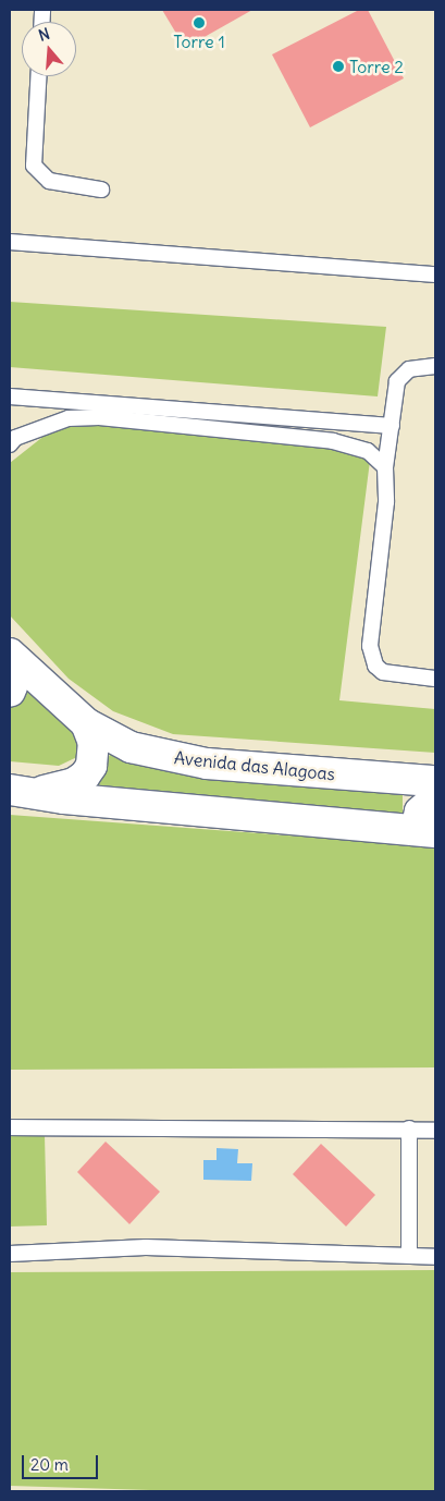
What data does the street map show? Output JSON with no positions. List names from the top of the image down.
{
  "streets": {
    "main road": ["Avenida das Alagoas"]
  },
  "places": ["Torre 1", "Torre 2"],
  "scale_bar": "20 m",
  "north": "top"
}
